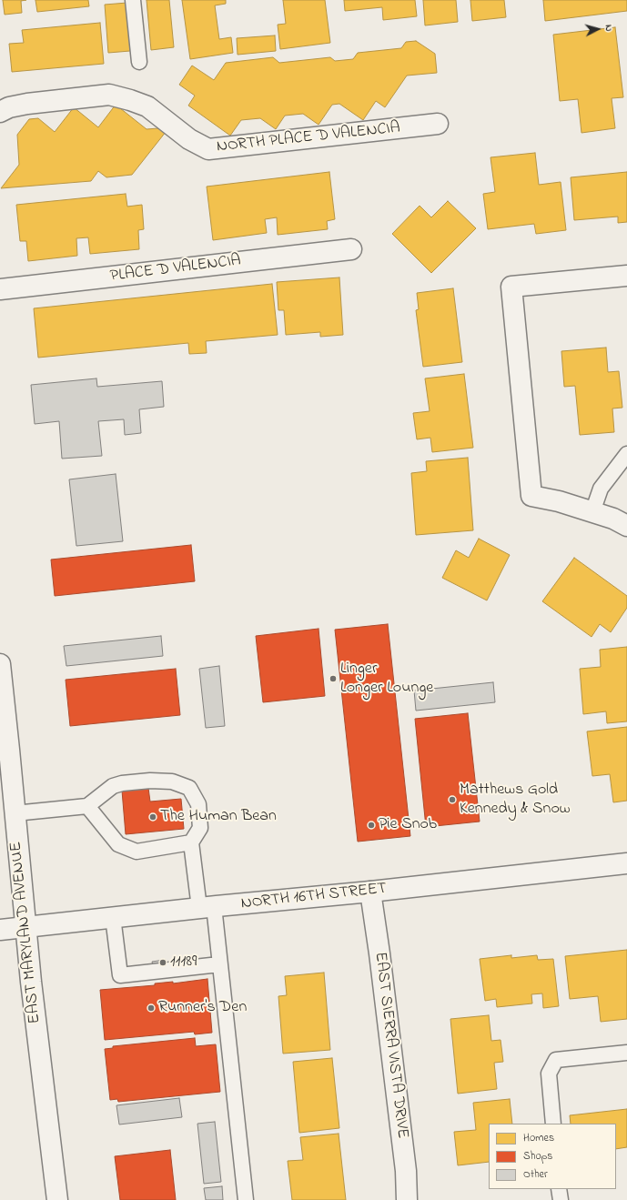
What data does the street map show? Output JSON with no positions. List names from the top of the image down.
{
  "streets": {
    "street": [
      "NORTH PLACE D VALENCIA",
      "PLACE D VALENCIA",
      "NORTH 16TH STREET",
      "EAST MARYLAND AVENUE",
      "EAST SIERRA VISTA DRIVE"
    ]
  },
  "crossings": [
    ["NORTH 16TH STREET", "EAST MARYLAND AVENUE"],
    ["NORTH 16TH STREET", "EAST SIERRA VISTA DRIVE"]
  ],
  "places": [
    "Linger Longer Lounge",
    "Matthews Gold Kennedy & Snow",
    "The Human Bean",
    "Pie Snob",
    "11189",
    "Runner's Den"
  ],
  "legend": ["Homes", "Shops", "Other"],
  "north": "right"
}
